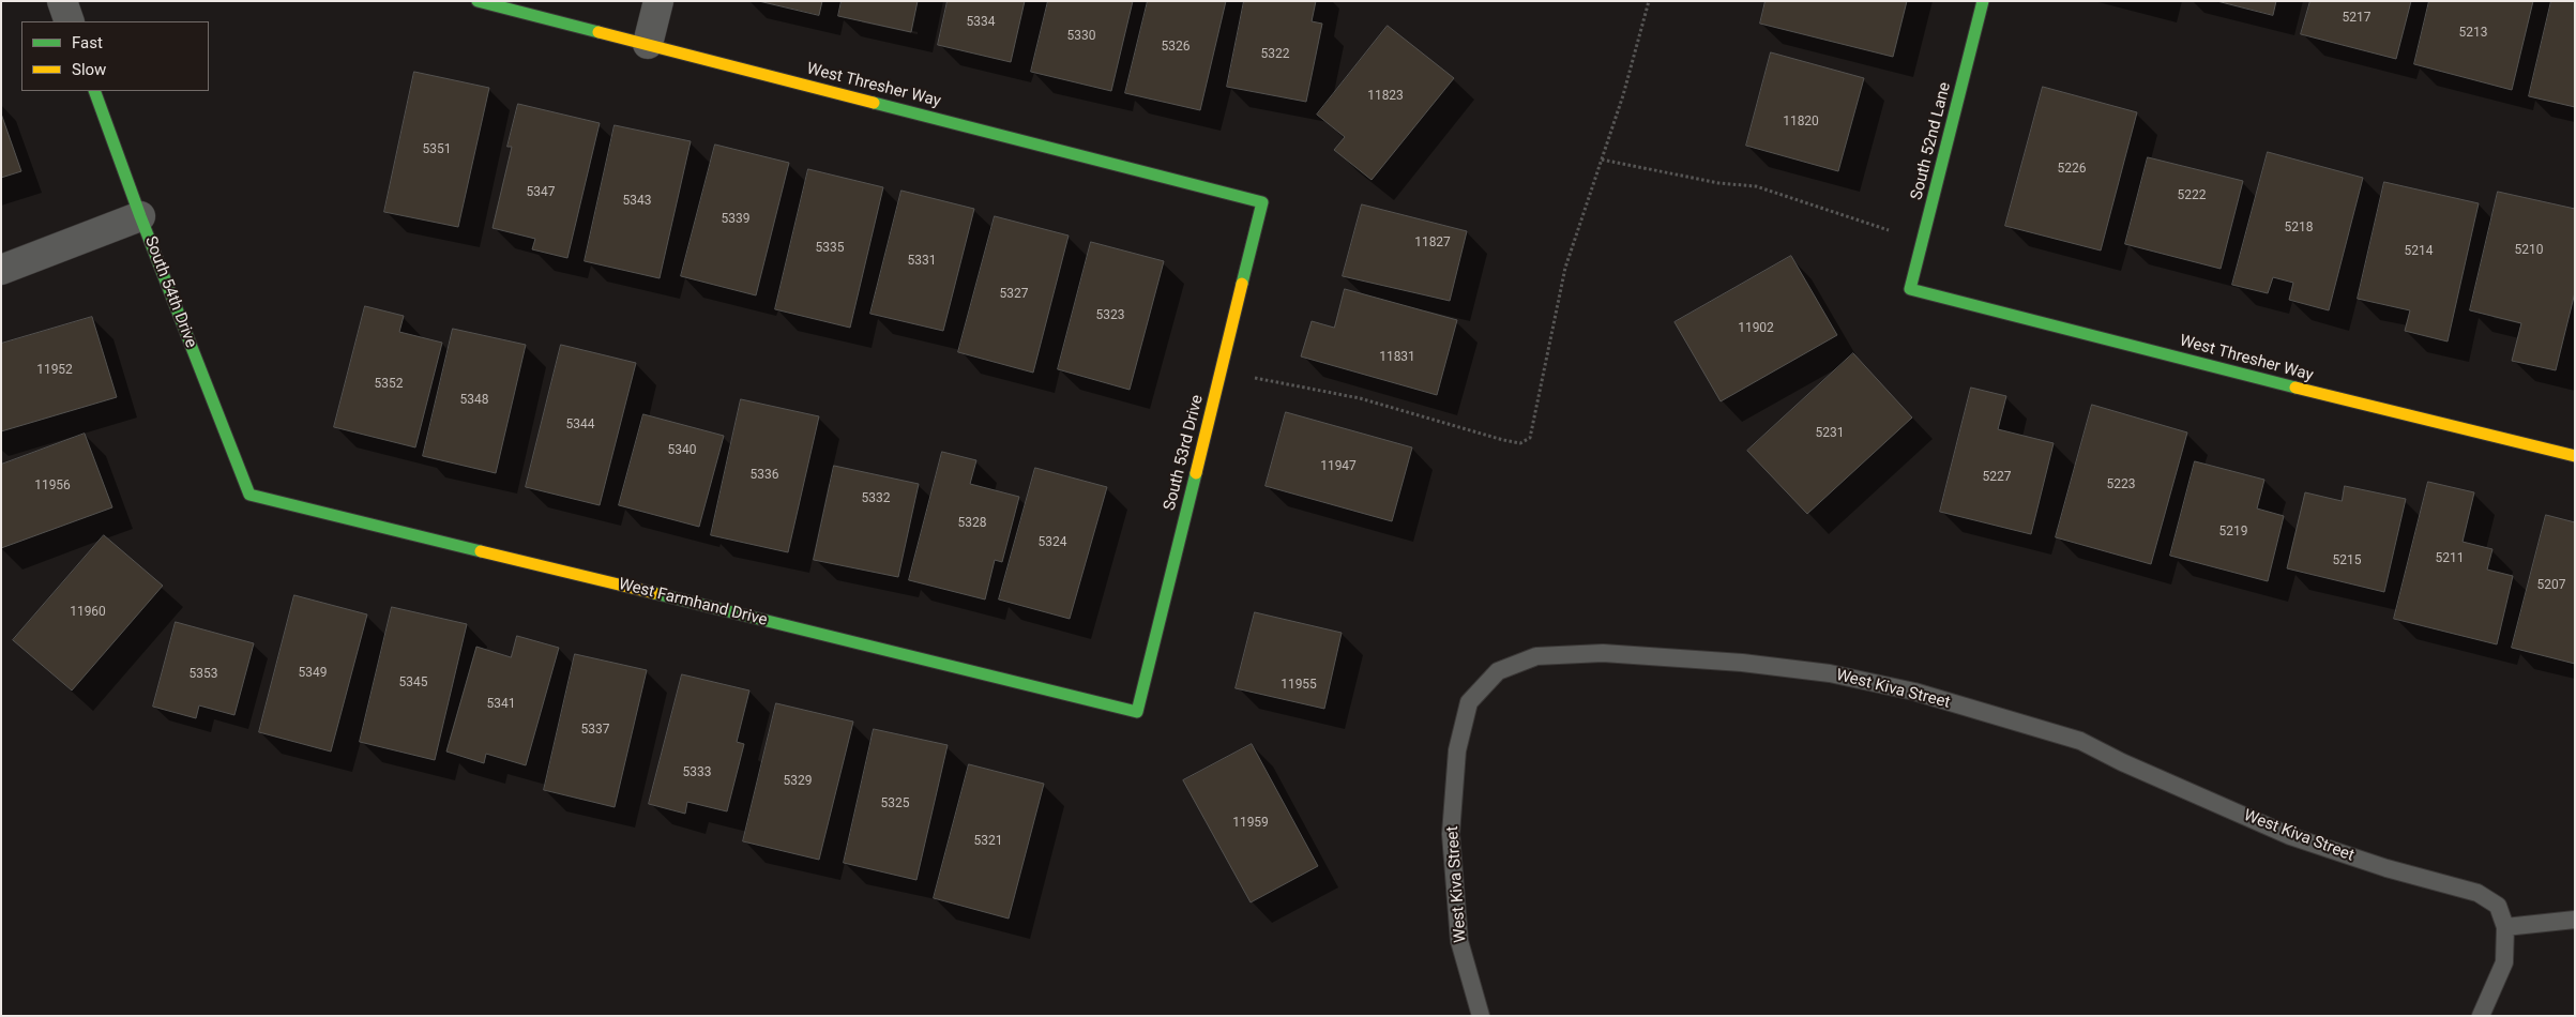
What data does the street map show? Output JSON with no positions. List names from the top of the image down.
{
  "streets": {
    "street": [
      "West Thresher Way",
      "South 52nd Lane",
      "South 54th Drive",
      "South 53rd Drive",
      "West Farmhand Drive"
    ],
    "lane": ["West Kiva Street"]
  },
  "crossings": [
    ["West Thresher Way", "South 52nd Lane"],
    ["West Thresher Way", "South 53rd Drive"],
    ["South 54th Drive", "West Farmhand Drive"],
    ["South 53rd Drive", "West Farmhand Drive"]
  ],
  "house_numbers": [
    "5217",
    "5334",
    "5213",
    "5330",
    "5326",
    "5322",
    "11823",
    "11820",
    "5351",
    "5226",
    "5347",
    "5222",
    "5343",
    "5339",
    "5218",
    "11827",
    "5335",
    "5210",
    "5214",
    "5331",
    "5327",
    "5323",
    "11902",
    "11831",
    "11952",
    "5352",
    "5348",
    "5344",
    "5231",
    "5340",
    "11947",
    "5336",
    "5227",
    "5223",
    "11956",
    "5332",
    "5328",
    "5219",
    "5324",
    "5211",
    "5215",
    "5207",
    "11960",
    "5349",
    "5353",
    "5345",
    "11955",
    "5341",
    "5337",
    "5333",
    "5329",
    "5325",
    "11959",
    "5321"
  ],
  "legend": ["Fast", "Slow"]
}
